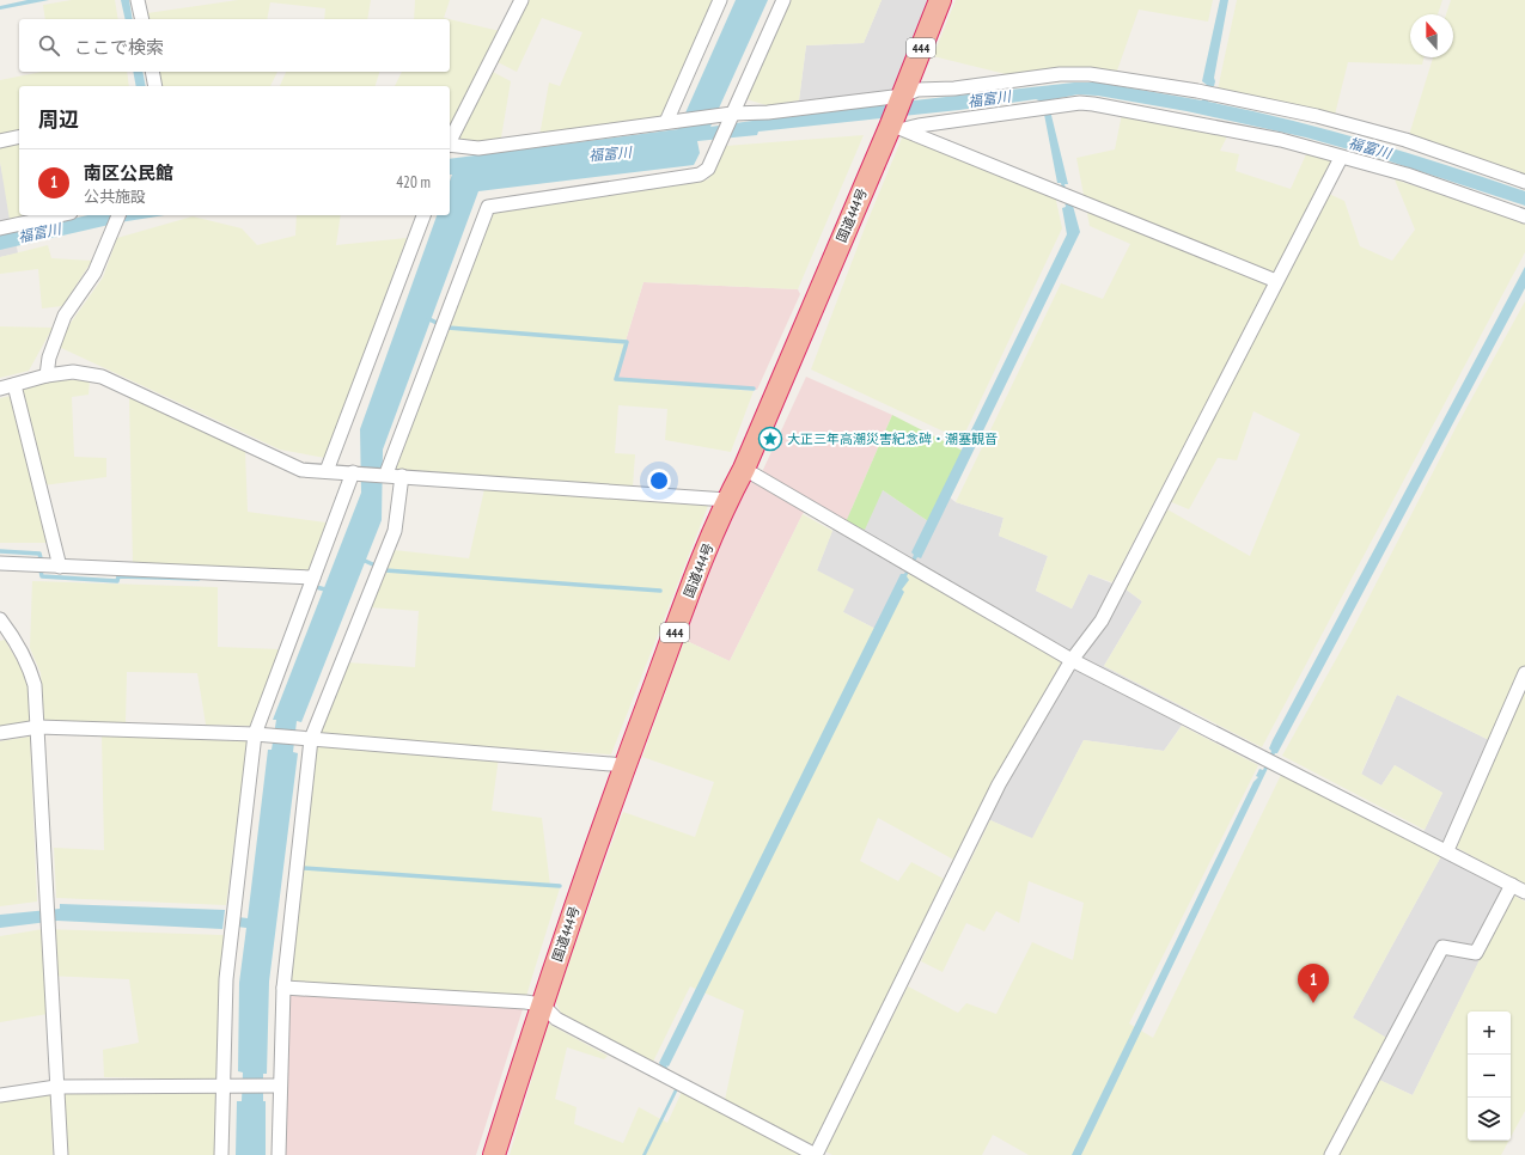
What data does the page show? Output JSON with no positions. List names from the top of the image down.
{
  "streets": {
    "highway": ["444", "国道444号"]
  },
  "water": ["福富川"],
  "places": {
    "place": ["大正三年高潮災害紀念碑・潮塞観音"]
  },
  "north": "top",
  "page": {
    "search": "ここで検索",
    "heading": "周辺",
    "list": [
      {
        "mark": "1",
        "name": "南区公民館",
        "note": "公共施設",
        "value": "420 m"
      }
    ],
    "pins": "1",
    "map_buttons": ["+", "−"]
  }
}
